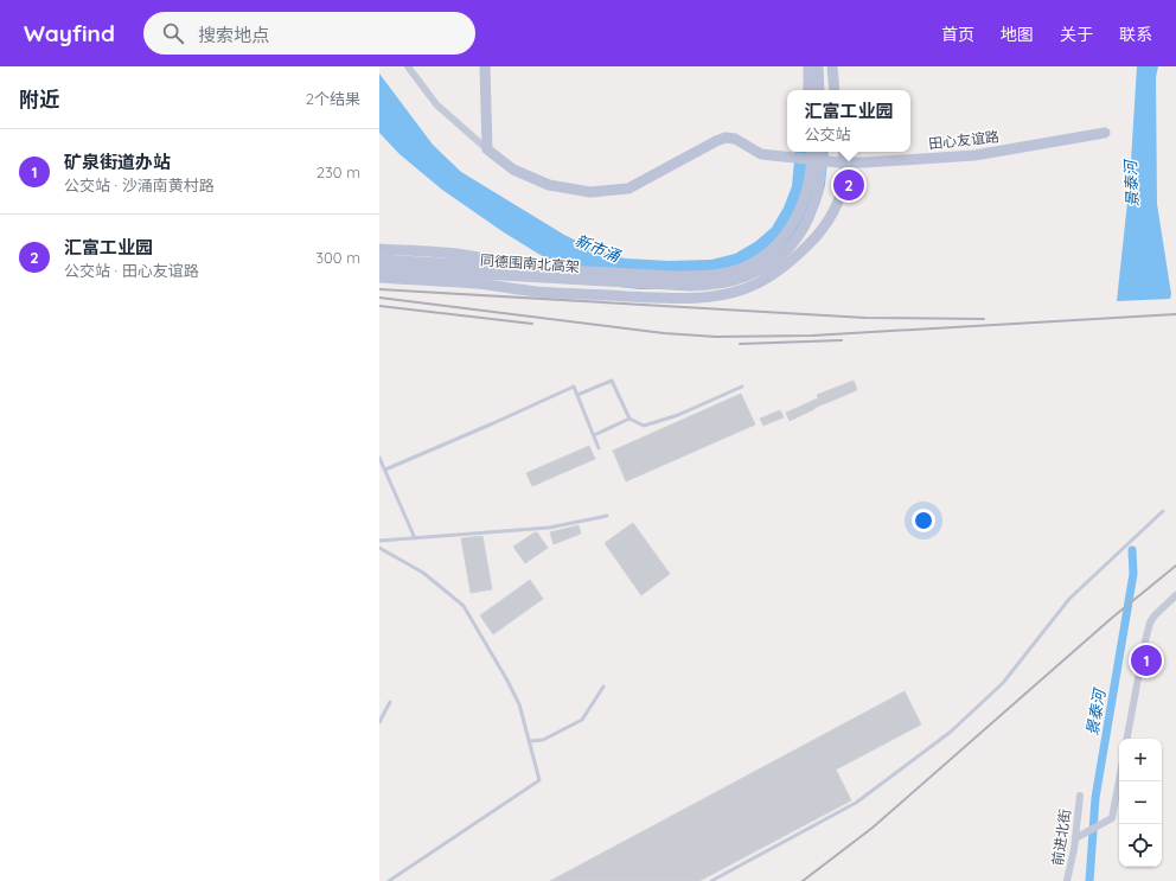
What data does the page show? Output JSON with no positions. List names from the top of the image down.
{
  "streets": {
    "street": ["田心友谊路", "同德围南北高架", "前进北街"]
  },
  "water": ["景泰河", "新市涌"],
  "page": {
    "header": "Wayfind",
    "search": "搜索地点",
    "nav": [
      "首页",
      "地图",
      "关于",
      "联系"
    ],
    "heading": ["附近", "2个结果"],
    "popup": ["汇富工业园", "公交站"],
    "list": [
      {
        "mark": "1",
        "name": "矿泉街道办站",
        "note": "公交站 · 沙涌南黄村路",
        "value": "230 m"
      },
      {
        "mark": "2",
        "name": "汇富工业园",
        "note": "公交站 · 田心友谊路",
        "value": "300 m"
      }
    ],
    "pins": ["2", "1"],
    "map_buttons": ["+", "−"]
  }
}
